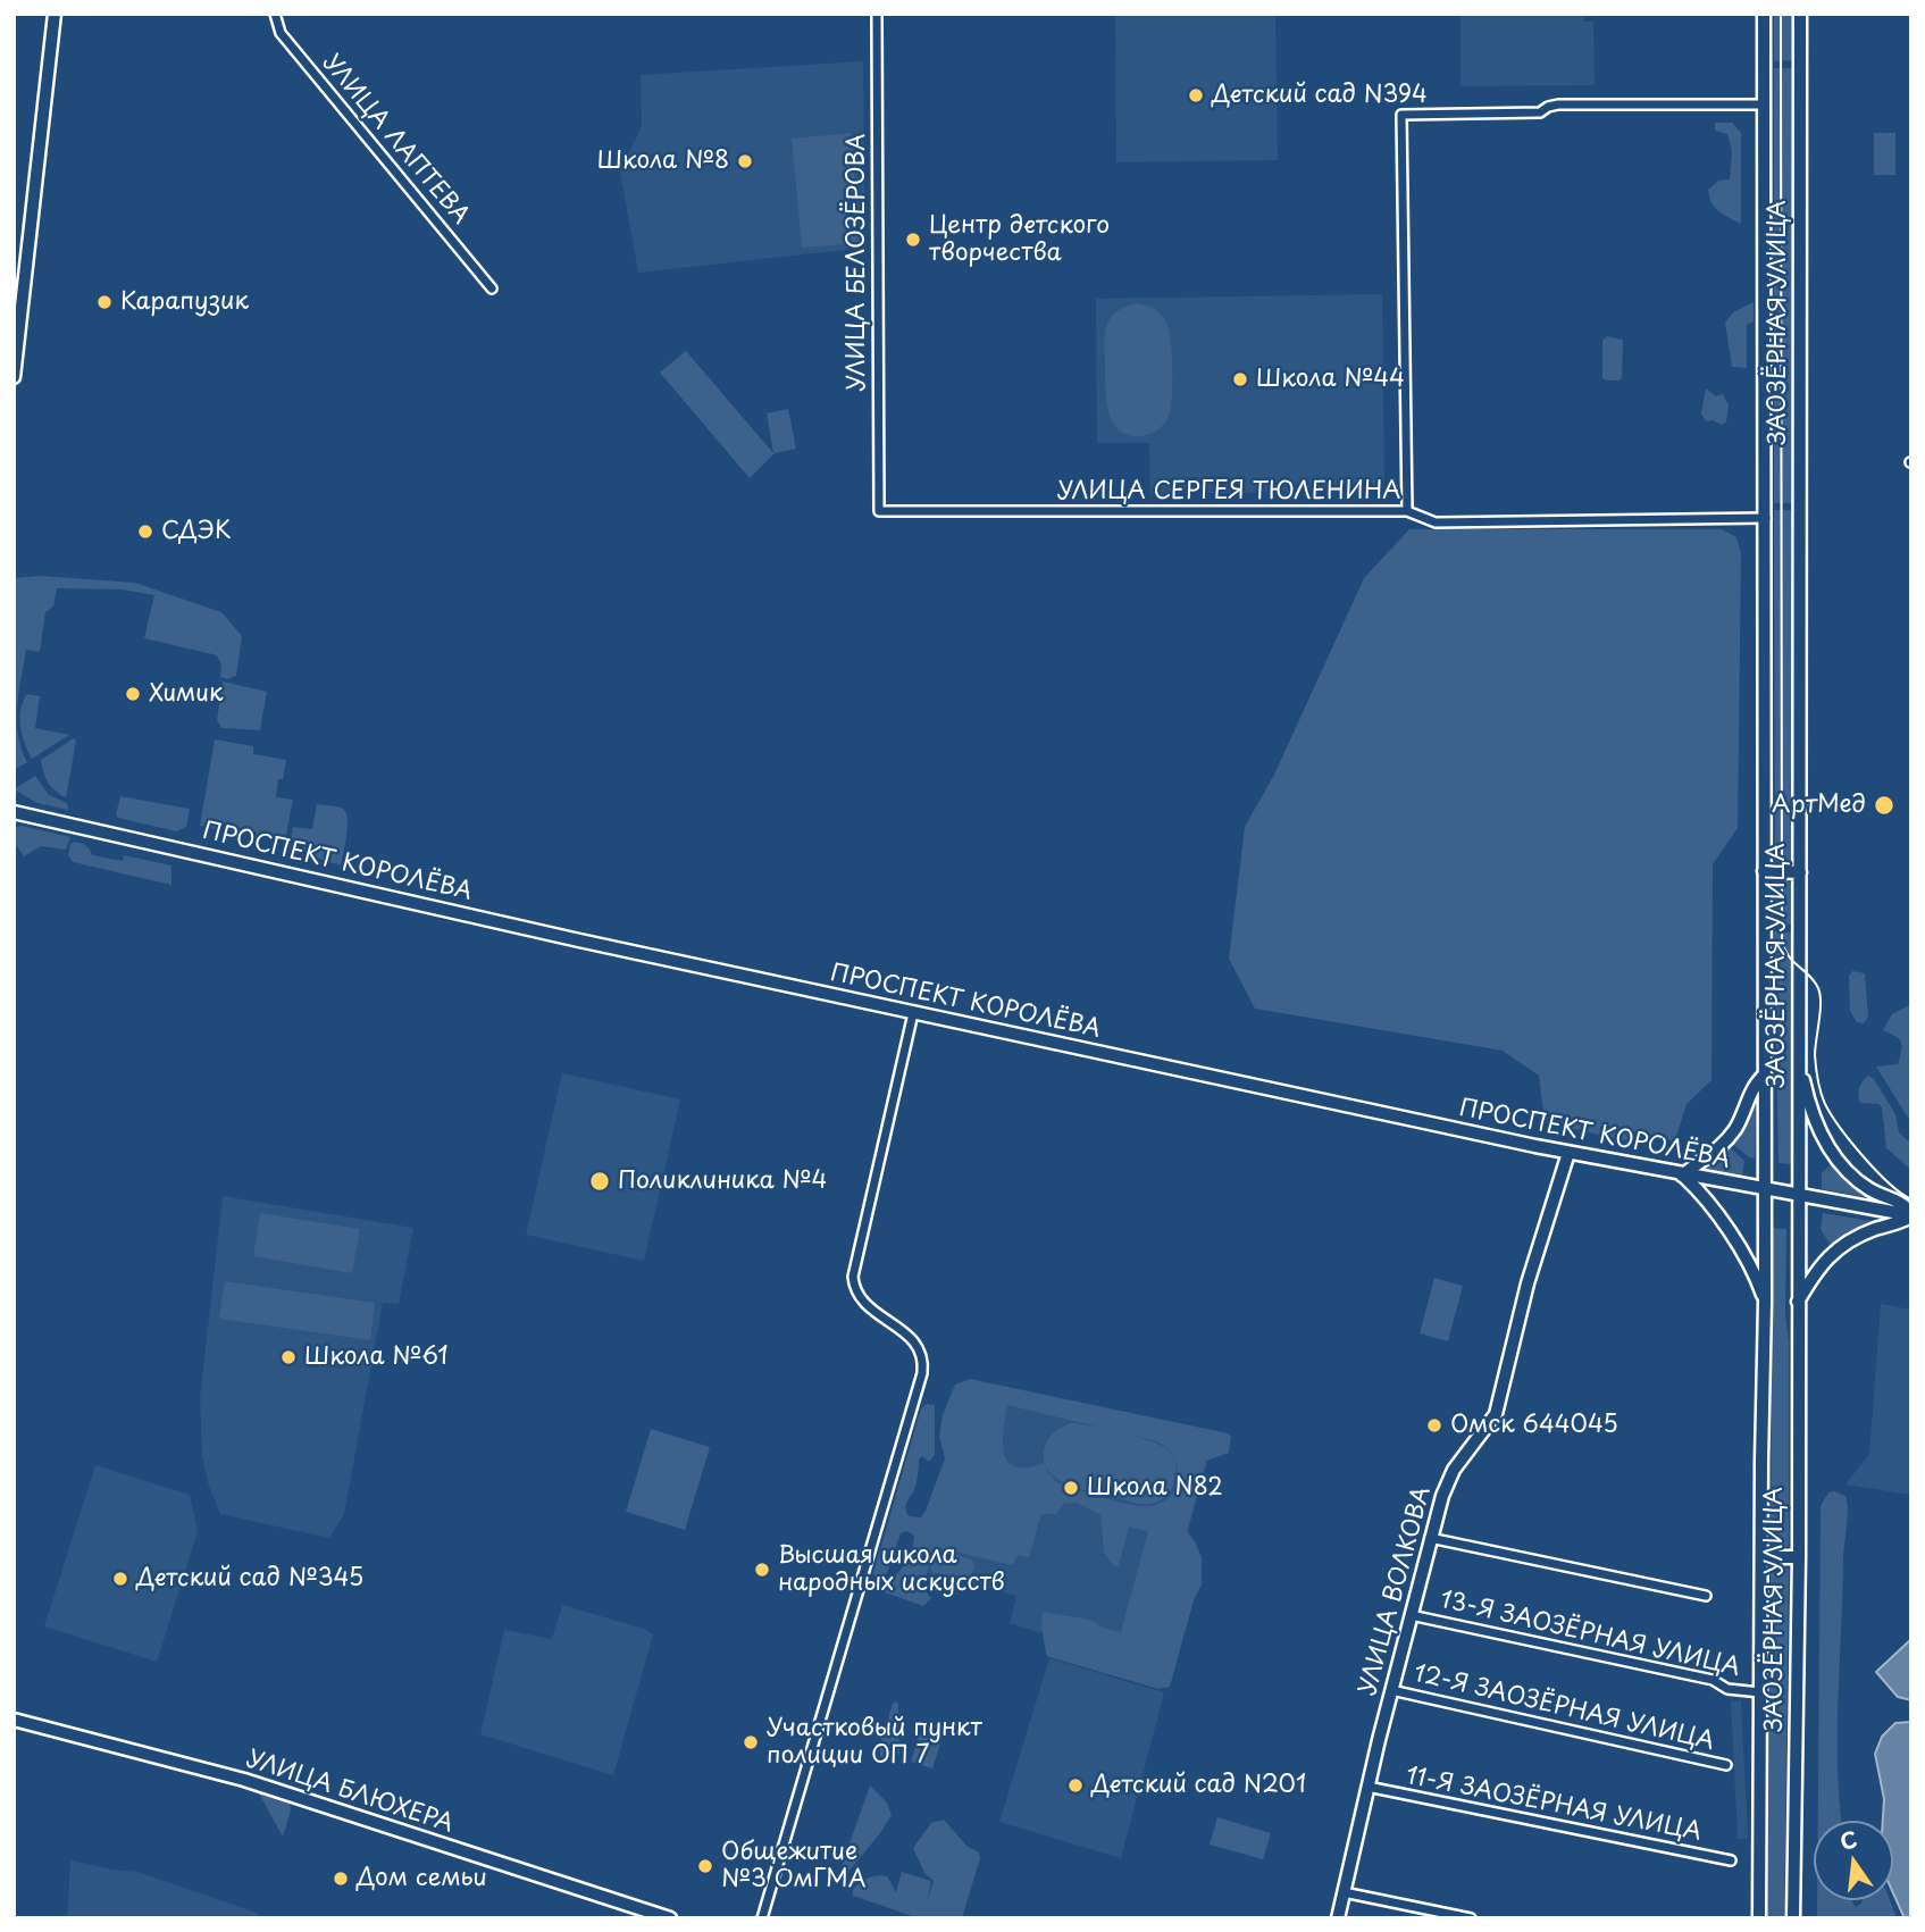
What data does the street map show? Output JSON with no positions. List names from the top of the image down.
{
  "streets": {
    "main road": [
      "ЗАОЗЁРНАЯ УЛИЦА",
      "ПРОСПЕКТ КОРОЛЁВА",
      "УЛИЦА ВОЛКОВА",
      "УЛИЦА БЛЮХЕРА"
    ],
    "street": [
      "УЛИЦА ЛАПТЕВА",
      "УЛИЦА БЕЛОЗЁРОВА",
      "УЛИЦА СЕРГЕЯ ТЮЛЕНИНА",
      "13-Я ЗАОЗЁРНАЯ УЛИЦА",
      "12-Я ЗАОЗЁРНАЯ УЛИЦА",
      "11-Я ЗАОЗЁРНАЯ УЛИЦА"
    ]
  },
  "crossings": [
    ["УЛИЦА БЕЛОЗЁРОВА", "УЛИЦА СЕРГЕЯ ТЮЛЕНИНА"],
    ["ЗАОЗЁРНАЯ УЛИЦА", "УЛИЦА СЕРГЕЯ ТЮЛЕНИНА"],
    ["ЗАОЗЁРНАЯ УЛИЦА", "ПРОСПЕКТ КОРОЛЁВА"],
    ["ЗАОЗЁРНАЯ УЛИЦА", "13-Я ЗАОЗЁРНАЯ УЛИЦА"],
    ["ПРОСПЕКТ КОРОЛЁВА", "УЛИЦА ВОЛКОВА"],
    ["УЛИЦА ВОЛКОВА", "13-Я ЗАОЗЁРНАЯ УЛИЦА"],
    ["УЛИЦА ВОЛКОВА", "12-Я ЗАОЗЁРНАЯ УЛИЦА"],
    ["УЛИЦА ВОЛКОВА", "11-Я ЗАОЗЁРНАЯ УЛИЦА"]
  ],
  "places": [
    "Детский сад N394",
    "Школа №8",
    "Центр детского творчества",
    "Карапузик",
    "Школа №44",
    "СДЭК",
    "Химик",
    "АртМед",
    "Поликлиника №4",
    "Школа №61",
    "Омск 644045",
    "Школа N82",
    "Высшая школа народных искусств",
    "Детский сад №345",
    "Участковый пункт полиции ОП 7",
    "Детский сад N201",
    "Общежитие №3 ОмГМА",
    "Дом семьи"
  ],
  "north": "top"
}
